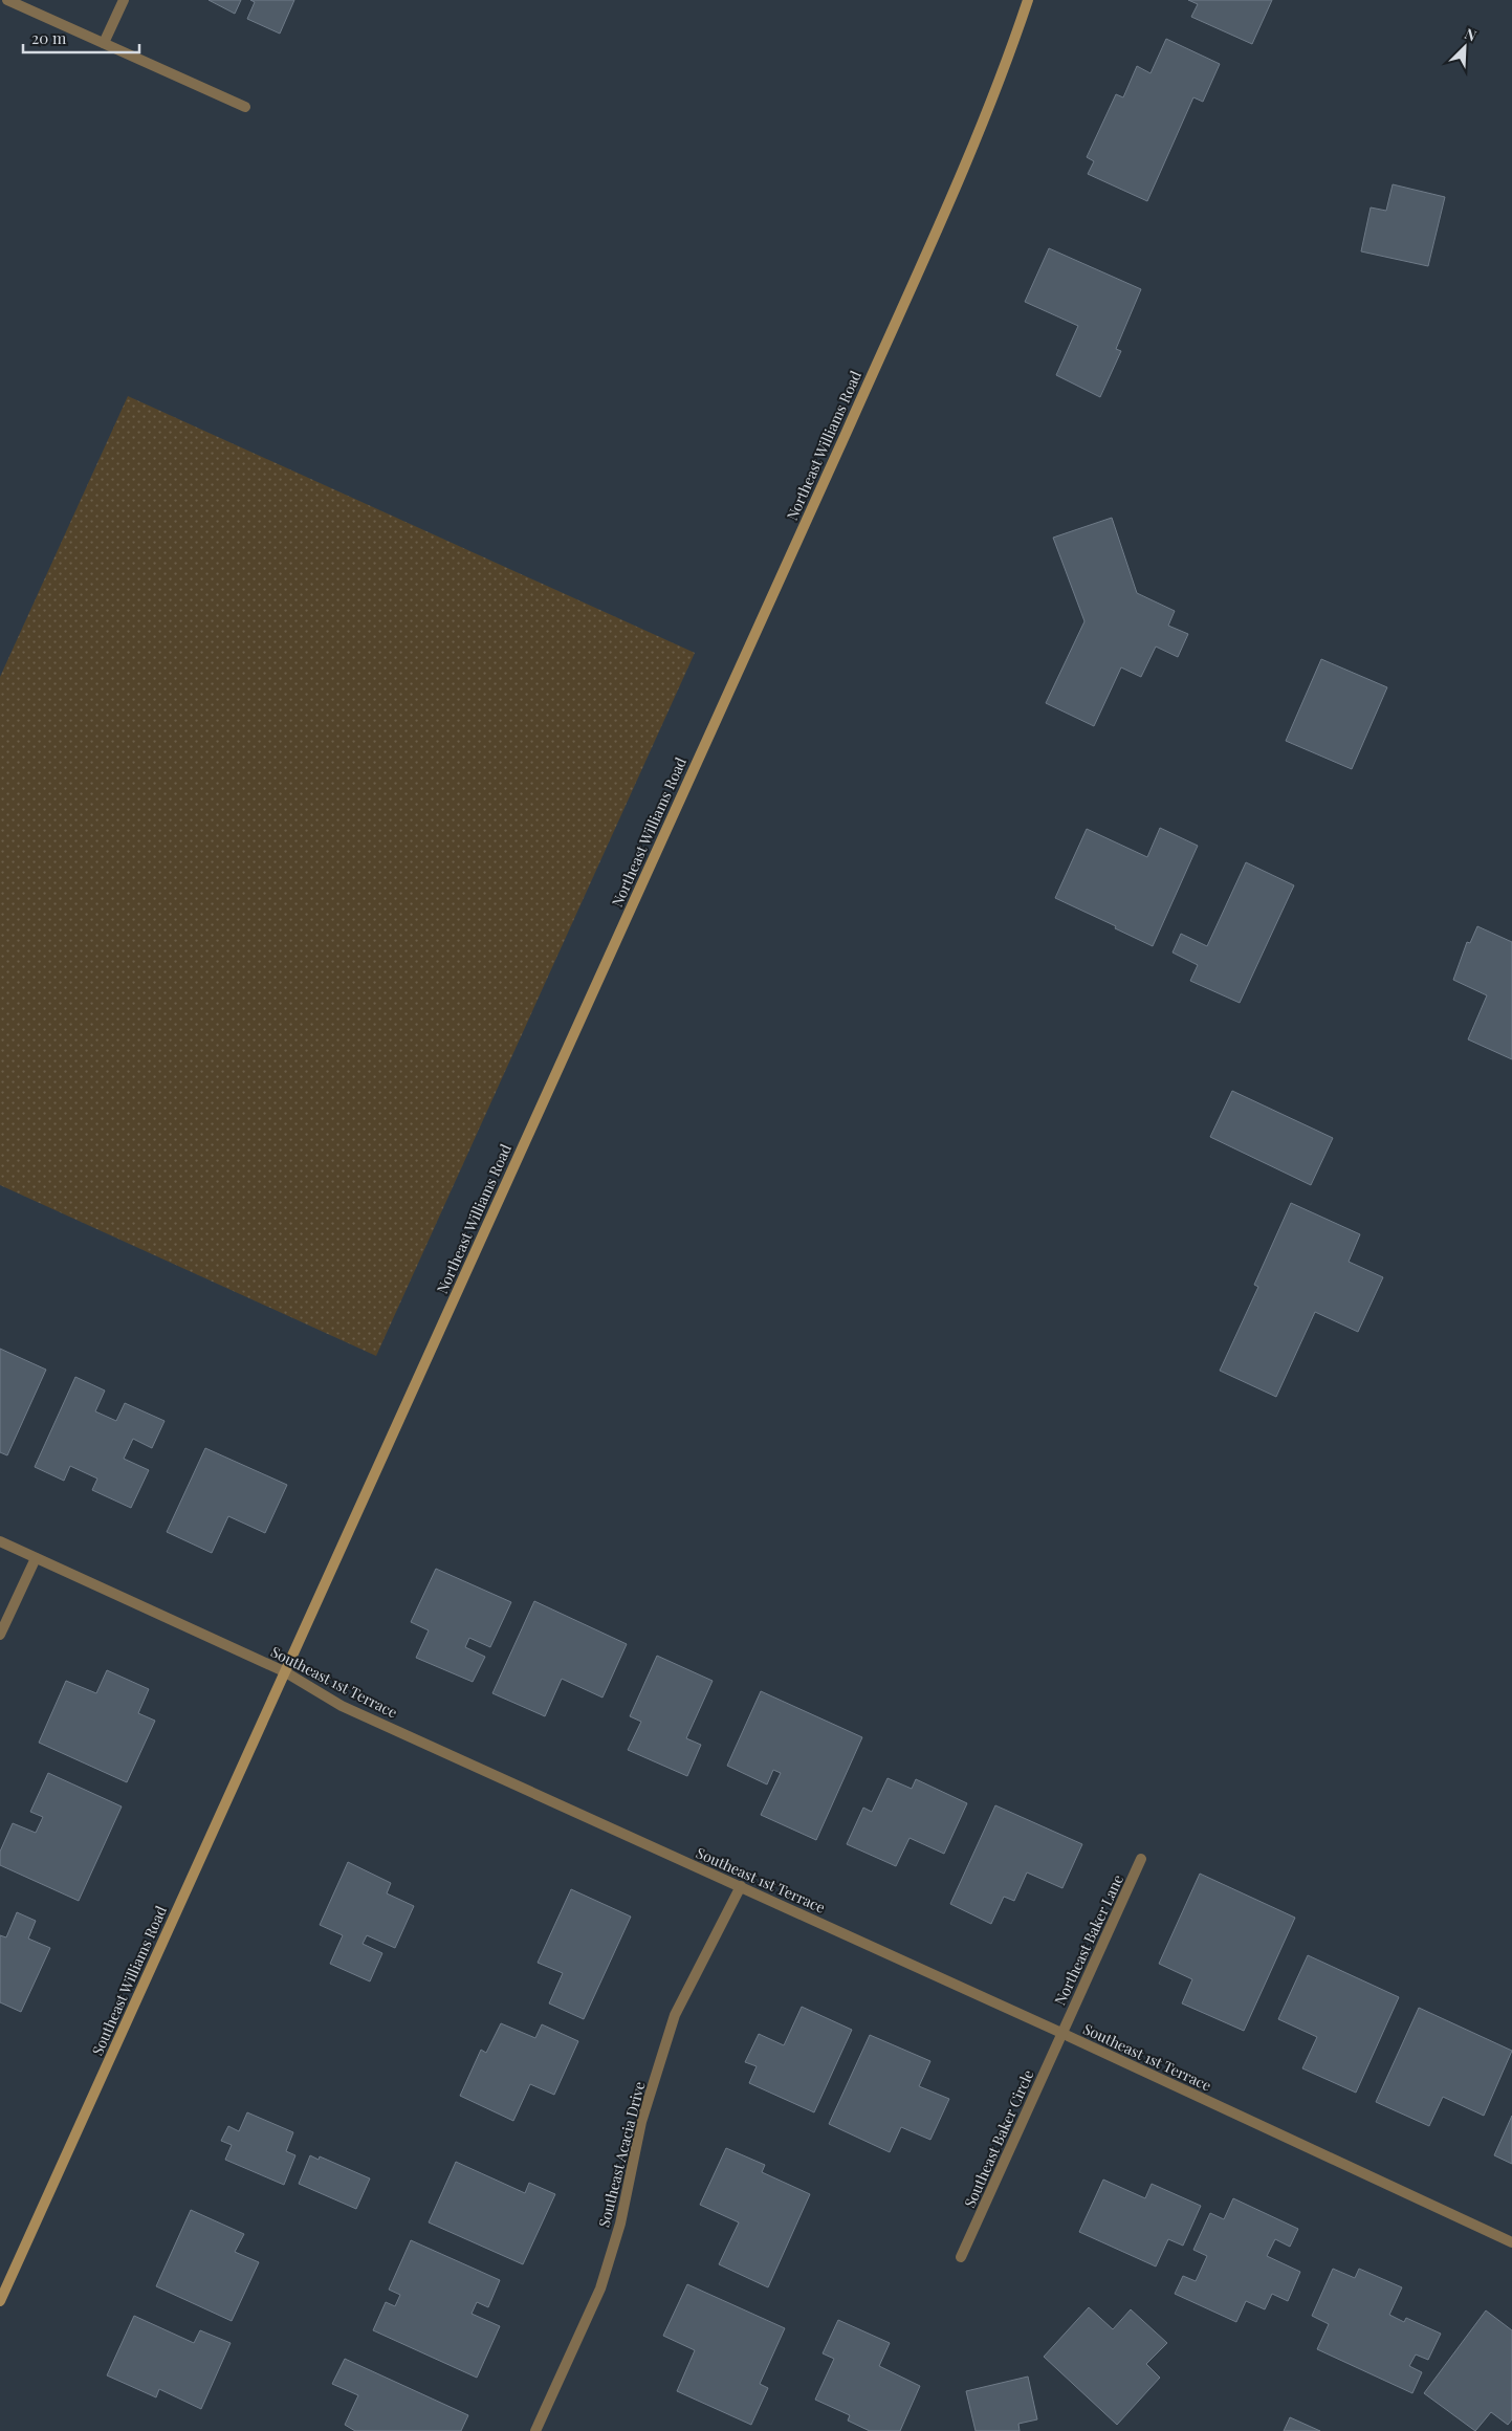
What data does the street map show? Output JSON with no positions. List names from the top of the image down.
{
  "streets": {
    "street": [
      "Northeast Williams Road",
      "Southeast 1st Terrace",
      "Northeast Baker Lane",
      "Southeast Williams Road",
      "Southeast Baker Circle",
      "Southeast Acacia Drive"
    ]
  },
  "crossings": [
    ["Northeast Williams Road", "Southeast 1st Terrace"],
    ["Northeast Williams Road", "Southeast Williams Road"],
    ["Southeast 1st Terrace", "Northeast Baker Lane"],
    ["Southeast 1st Terrace", "Southeast Williams Road"],
    ["Southeast 1st Terrace", "Southeast Baker Circle"],
    ["Southeast 1st Terrace", "Southeast Acacia Drive"],
    ["Northeast Baker Lane", "Southeast Baker Circle"]
  ],
  "scale_bar": "20 m",
  "north": "top right"
}
